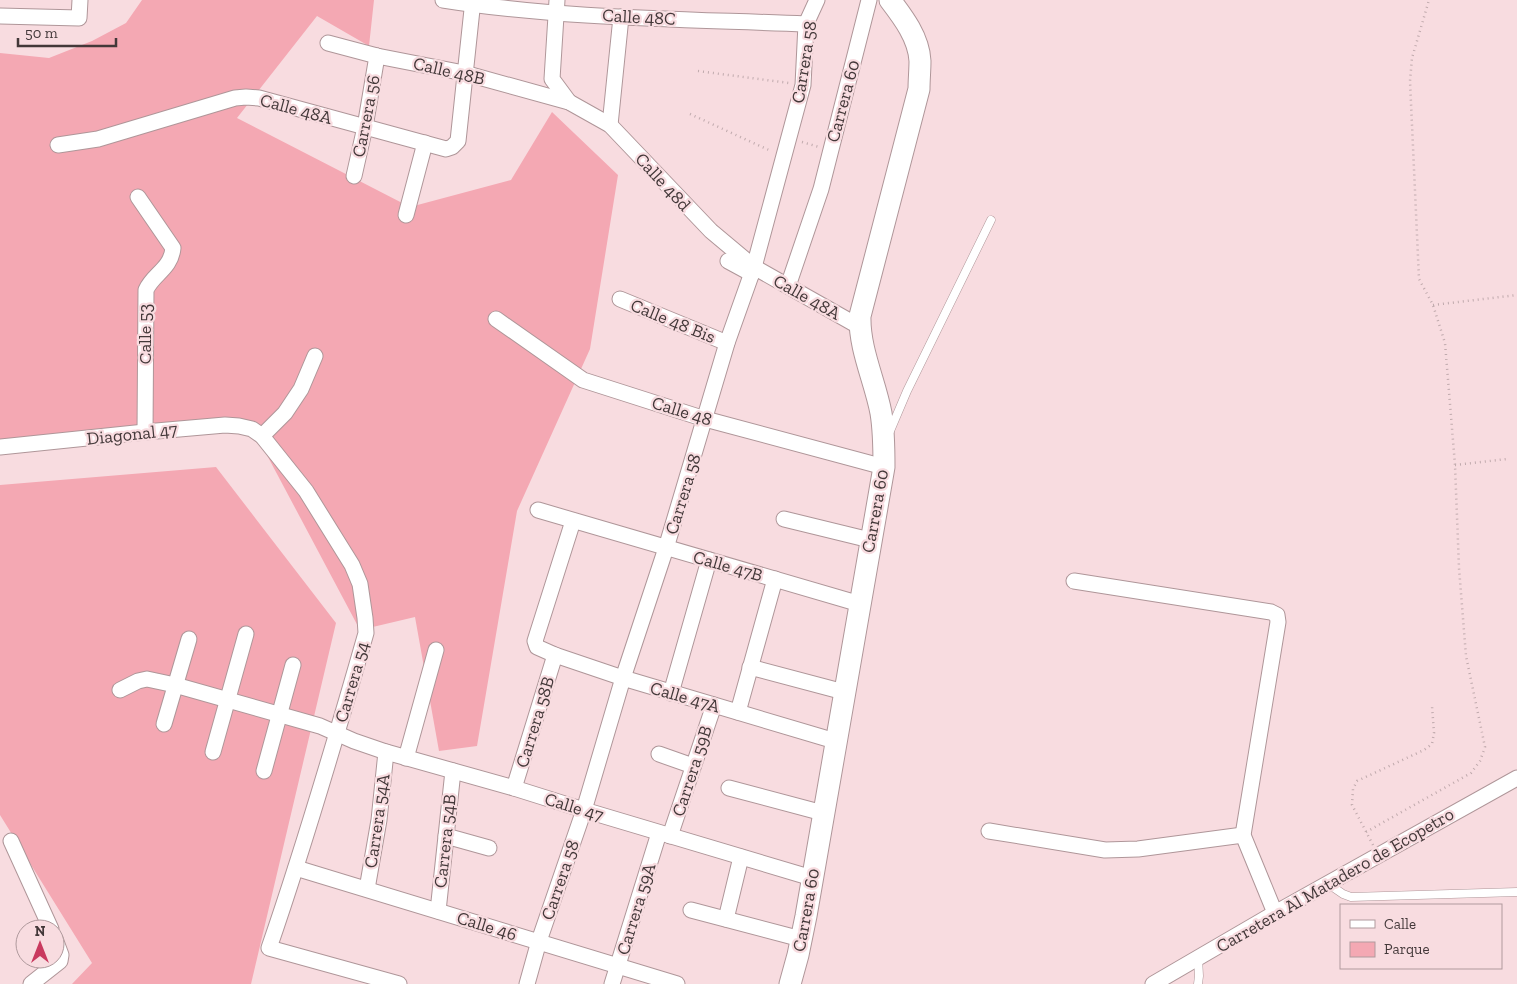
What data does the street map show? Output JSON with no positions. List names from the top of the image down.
{
  "streets": {
    "street": [
      "Calle 48C",
      "Carrera 58",
      "Calle 48B",
      "Carrera 60",
      "Calle 48A",
      "Carrera 56",
      "Calle 48d",
      "Calle 48 Bis",
      "Calle 53",
      "Calle 48",
      "Diagonal 47",
      "Calle 47B",
      "Carrera 54",
      "Calle 47A",
      "Carrera 58B",
      "Carrera 59B",
      "Calle 47",
      "Carrera 54A",
      "Carrera 54B",
      "Carretera Al Matadero de Ecopetro",
      "Carrera 59A",
      "Calle 46"
    ]
  },
  "crossings": [
    ["Calle 48C", "Carrera 58"],
    ["Carrera 58", "Calle 48A"],
    ["Carrera 58", "Calle 48d"],
    ["Carrera 58", "Calle 48 Bis"],
    ["Carrera 58", "Calle 48"],
    ["Carrera 58", "Calle 47B"],
    ["Carrera 58", "Calle 47A"],
    ["Carrera 58", "Calle 47"],
    ["Carrera 58", "Calle 46"],
    ["Calle 48B", "Calle 48A"],
    ["Calle 48B", "Carrera 56"],
    ["Calle 48B", "Calle 48d"],
    ["Carrera 60", "Calle 48A"],
    ["Carrera 60", "Calle 48"],
    ["Carrera 60", "Calle 47B"],
    ["Carrera 60", "Calle 47A"],
    ["Carrera 60", "Calle 47"],
    ["Calle 48A", "Carrera 56"],
    ["Calle 48A", "Calle 48d"],
    ["Calle 53", "Diagonal 47"],
    ["Diagonal 47", "Carrera 54"],
    ["Calle 47B", "Calle 47A"],
    ["Carrera 54", "Calle 47"],
    ["Carrera 54", "Calle 46"],
    ["Calle 47A", "Carrera 58B"],
    ["Calle 47A", "Carrera 59B"],
    ["Carrera 58B", "Calle 47"],
    ["Carrera 59B", "Calle 47"],
    ["Carrera 59B", "Carrera 59A"],
    ["Calle 47", "Carrera 54A"],
    ["Calle 47", "Carrera 54B"],
    ["Calle 47", "Carrera 59A"],
    ["Carrera 54A", "Calle 46"],
    ["Carrera 54B", "Calle 46"],
    ["Carrera 59A", "Calle 46"]
  ],
  "legend": ["Calle", "Parque"],
  "scale_bar": "50 m",
  "north": "top"
}
